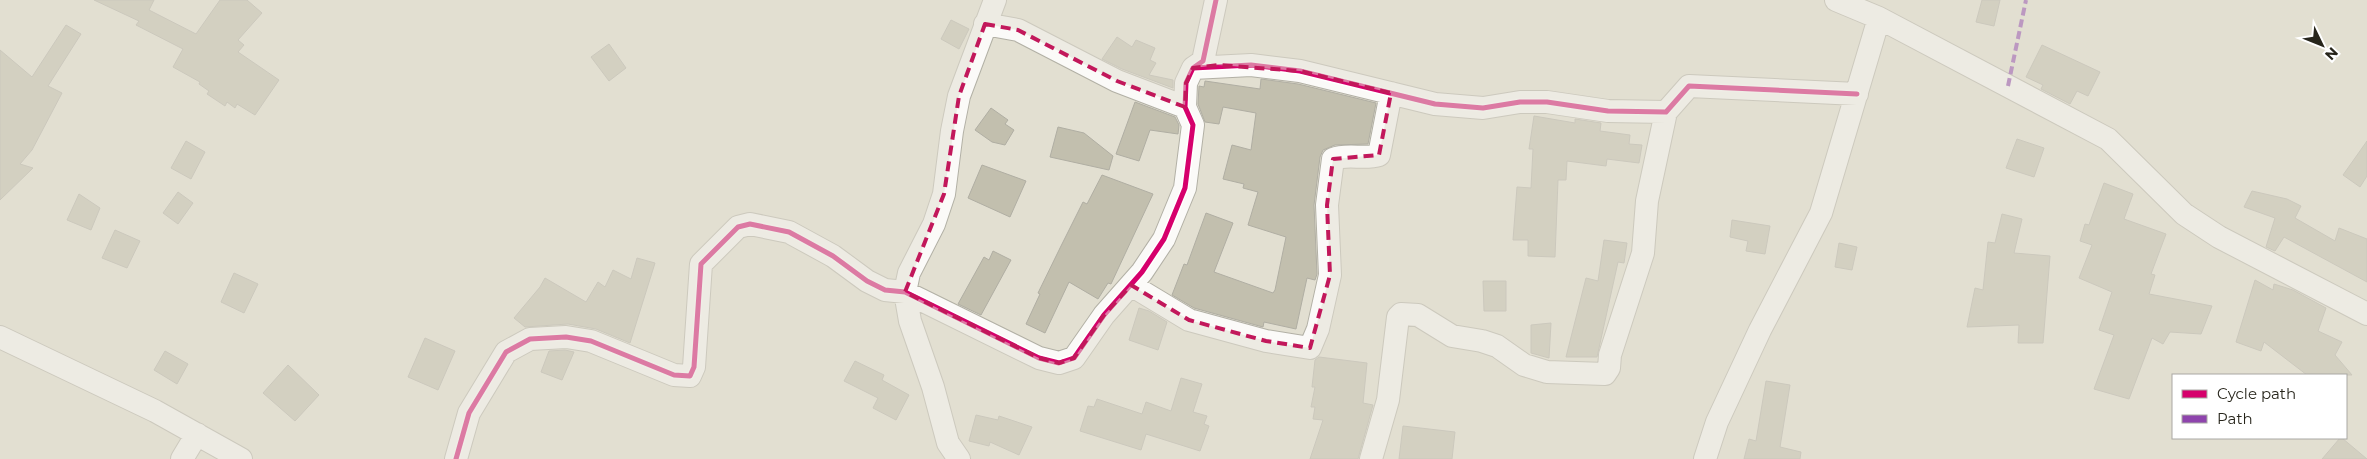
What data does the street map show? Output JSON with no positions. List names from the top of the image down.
{
  "legend": ["Cycle path", "Path"],
  "north": "bottom right"
}
